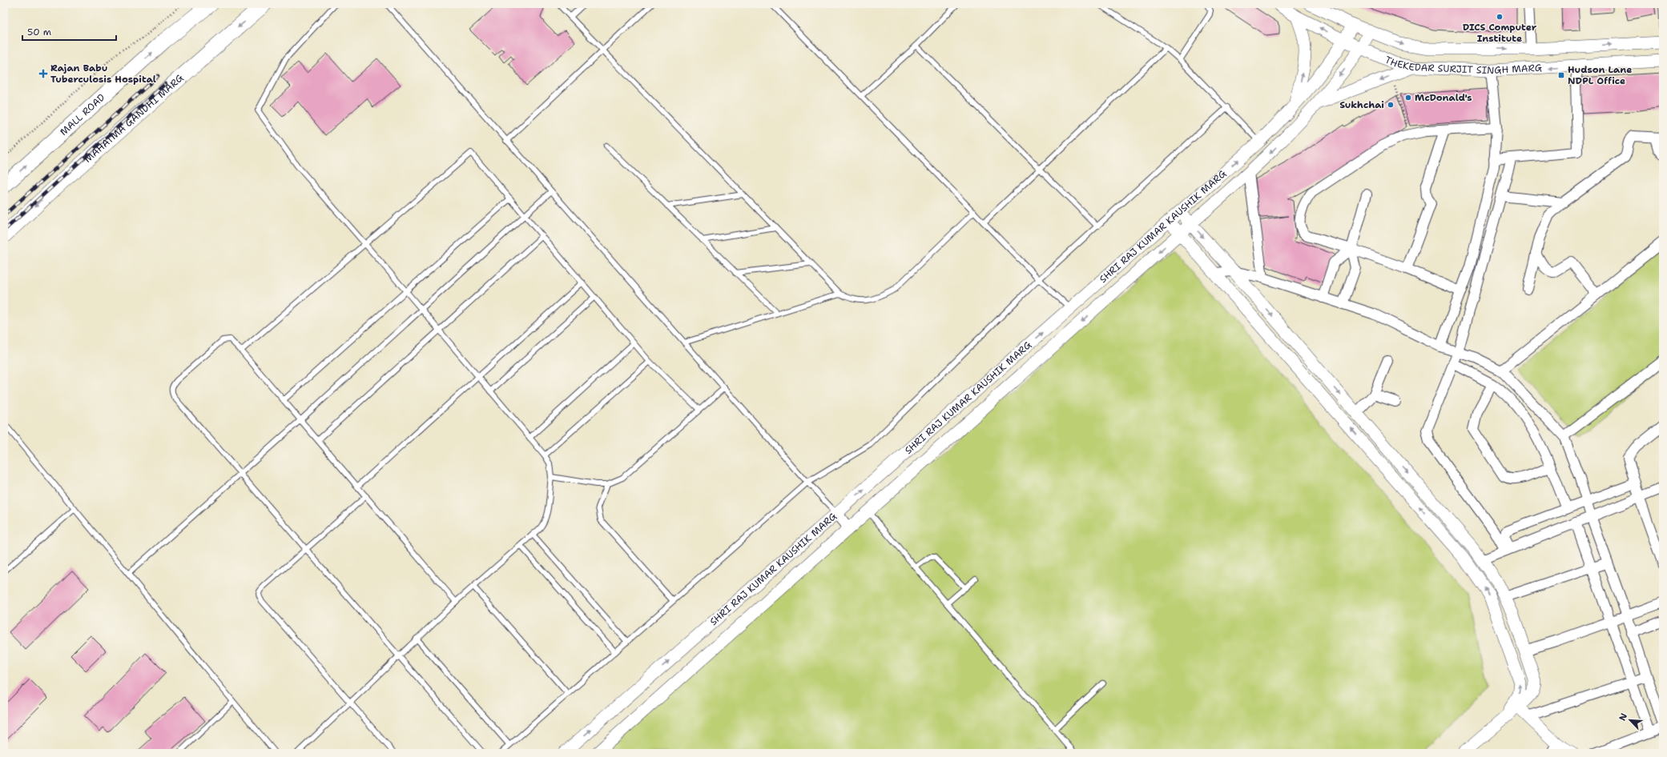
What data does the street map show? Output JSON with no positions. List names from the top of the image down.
{
  "streets": {
    "main road": ["MALL ROAD", "MAHATMA GANDHI MARG"],
    "street": ["THEKEDAR SURJIT SINGH MARG", "SHRI RAJ KUMAR KAUSHIK MARG"]
  },
  "crossings": [
    ["THEKEDAR SURJIT SINGH MARG", "SHRI RAJ KUMAR KAUSHIK MARG"]
  ],
  "one_way": ["MALL ROAD", "MAHATMA GANDHI MARG"],
  "places": {
    "other": ["DICS Computer Institute", "McDonald's", "Sukhchai"],
    "health": ["Rajan Babu Tuberculosis Hospital"],
    "transit": ["Hudson Lane NDPL Office"]
  },
  "scale_bar": "50 m",
  "north": "top left"
}
